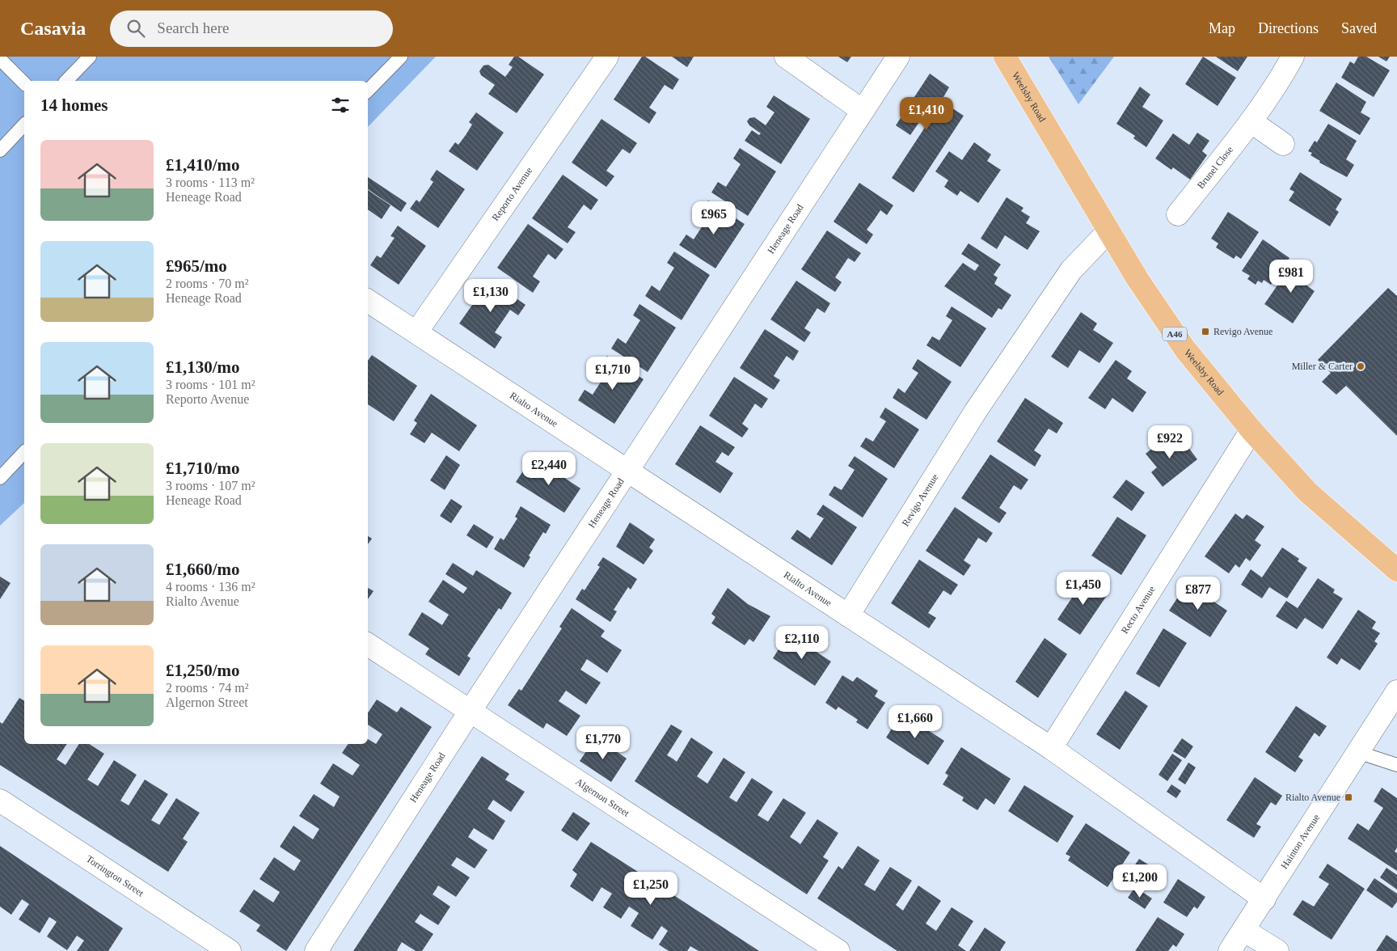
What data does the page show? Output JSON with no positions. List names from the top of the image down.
{
  "streets": {
    "main road": ["Weelsby Road", "A46"],
    "street": [
      "Brunel Close",
      "Reporto Avenue",
      "Heneage Road",
      "Rialto Avenue",
      "Revigo Avenue",
      "Recto Avenue",
      "Algernon Street",
      "Hainton Avenue",
      "Torrington Street"
    ]
  },
  "crossings": [
    ["Weelsby Road", "Revigo Avenue"],
    ["Weelsby Road", "Recto Avenue"],
    ["Reporto Avenue", "Rialto Avenue"],
    ["Heneage Road", "Rialto Avenue"],
    ["Heneage Road", "Algernon Street"],
    ["Rialto Avenue", "Revigo Avenue"],
    ["Rialto Avenue", "Recto Avenue"],
    ["Rialto Avenue", "Hainton Avenue"]
  ],
  "places": {
    "transit": ["Revigo Avenue", "Rialto Avenue"],
    "other": ["Miller & Carter"]
  },
  "page": {
    "header": "Casavia",
    "search": "Search here",
    "nav": ["Map", "Directions", "Saved"],
    "heading": "14 homes",
    "price": [
      "£1,410",
      "£965",
      "£981",
      "£1,130",
      "£1,710",
      "£922",
      "£2,440",
      "£1,450",
      "£877",
      "£2,110",
      "£1,660",
      "£1,770",
      "£1,200",
      "£1,250"
    ],
    "list": [
      {
        "name": "£1,410/mo",
        "note": "3 rooms · 113 m² · Heneage Road"
      },
      {
        "name": "£965/mo",
        "note": "2 rooms · 70 m² · Heneage Road"
      },
      {
        "name": "£1,130/mo",
        "note": "3 rooms · 101 m² · Reporto Avenue"
      },
      {
        "name": "£1,710/mo",
        "note": "3 rooms · 107 m² · Heneage Road"
      },
      {
        "name": "£1,660/mo",
        "note": "4 rooms · 136 m² · Rialto Avenue"
      },
      {
        "name": "£1,250/mo",
        "note": "2 rooms · 74 m² · Algernon Street"
      }
    ]
  }
}
